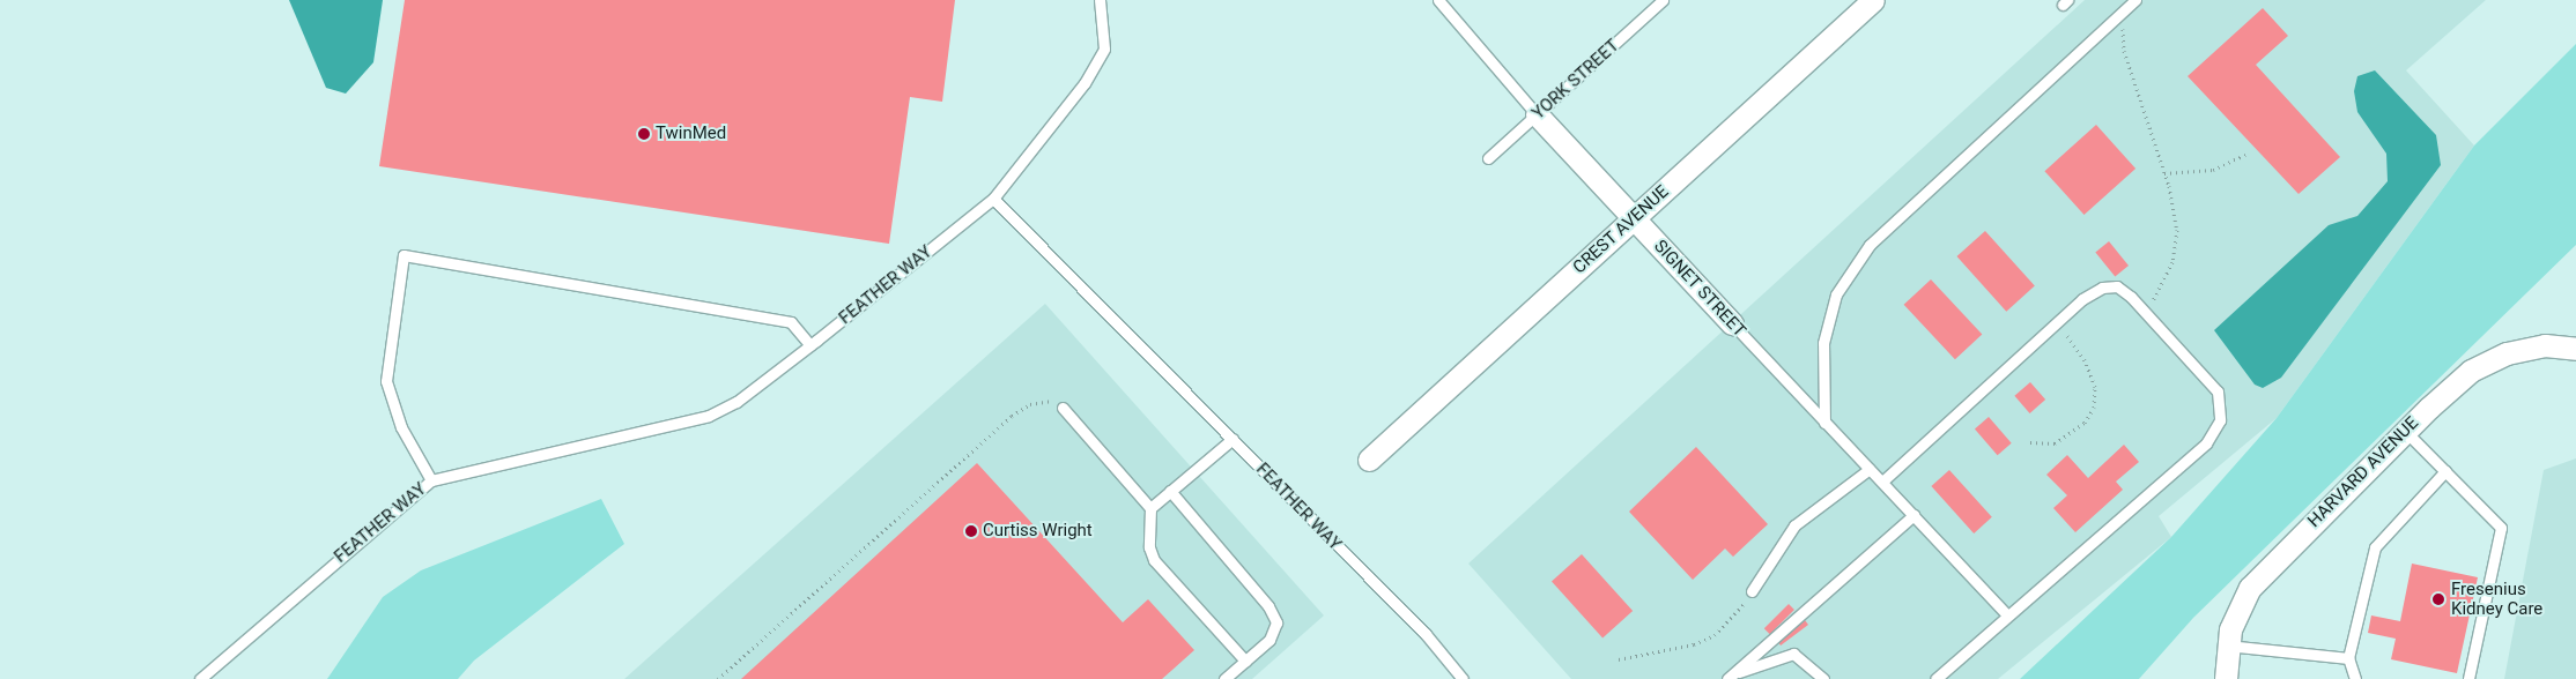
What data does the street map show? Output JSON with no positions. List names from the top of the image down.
{
  "streets": {
    "street": ["CREST AVENUE", "SIGNET STREET", "HARVARD AVENUE"],
    "lane": ["YORK STREET", "FEATHER WAY"]
  },
  "crossings": [
    ["YORK STREET", "SIGNET STREET"],
    ["CREST AVENUE", "SIGNET STREET"]
  ],
  "places": ["TwinMed", "Curtiss Wright", "Fresenius Kidney Care"]
}
